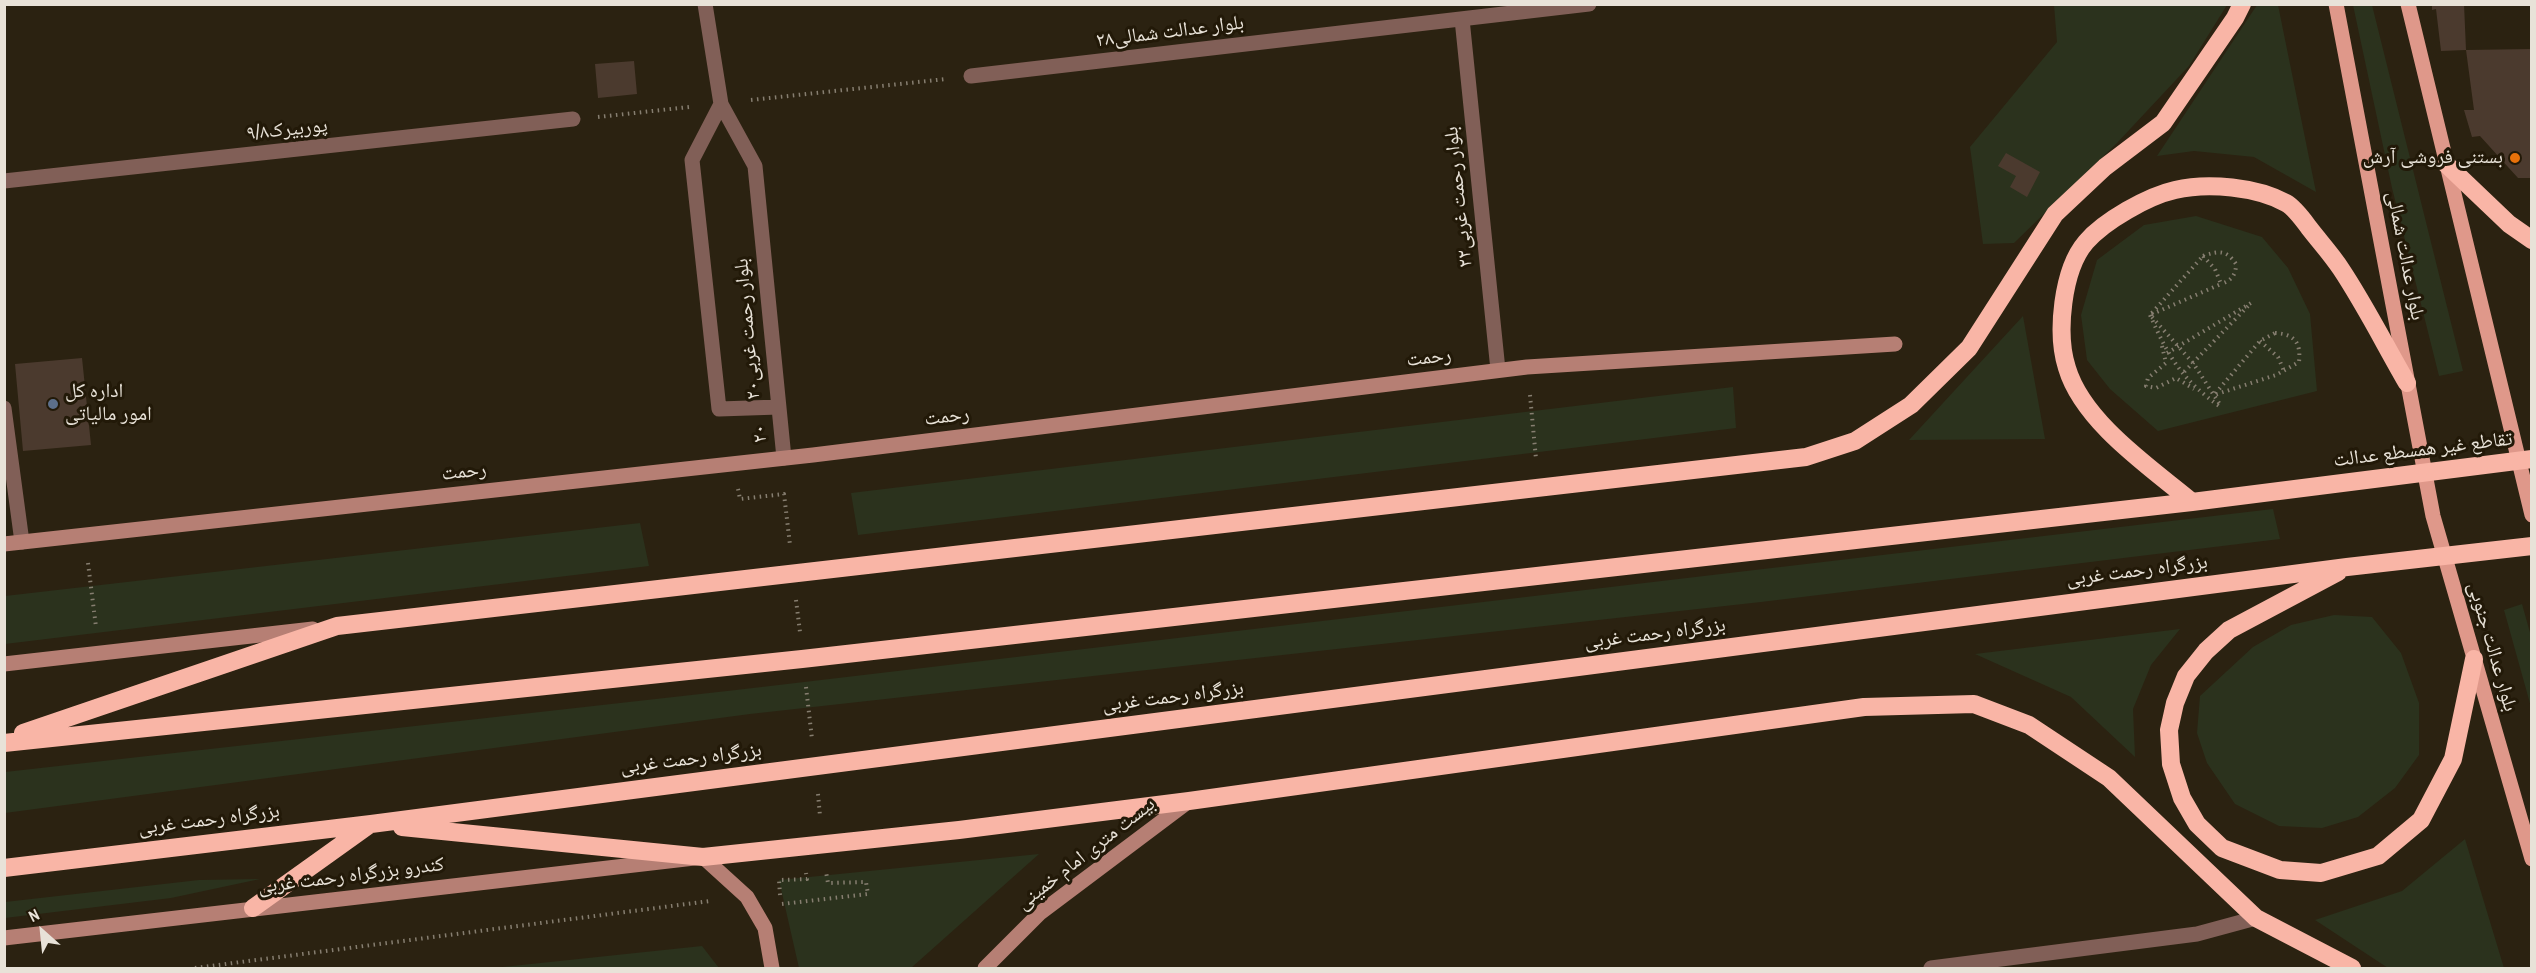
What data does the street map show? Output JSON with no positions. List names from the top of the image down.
{
  "streets": {
    "highway": ["تقاطع غیر همسطع عدالت", "بزرگراه رحمت غربی"],
    "main road": ["بلوار عدالت شمالی", "بلوار عدالت جنوبی"],
    "street": [
      "بلوار عدالت شمالی۲۸",
      "پوربیرک۹/۸",
      "بلوار رحمت غربی۲۲",
      "بلوار رحمت غربی۲۰",
      "رحمت",
      "۲۰",
      "بیست متری امام خمینی",
      "کندرو بزرگراه رحمت غربی"
    ]
  },
  "crossings": [
    ["بلوار عدالت شمالی۲۸", "بلوار رحمت غربی۲۲"],
    ["بلوار رحمت غربی۲۲", "رحمت"],
    ["بلوار عدالت شمالی", "بلوار عدالت جنوبی"],
    ["بلوار رحمت غربی۲۰", "۲۰"],
    ["رحمت", "۲۰"]
  ],
  "places": ["بستنی فروشی آرش", "اداره کل امور مالیاتی"],
  "north": "top left"
}
